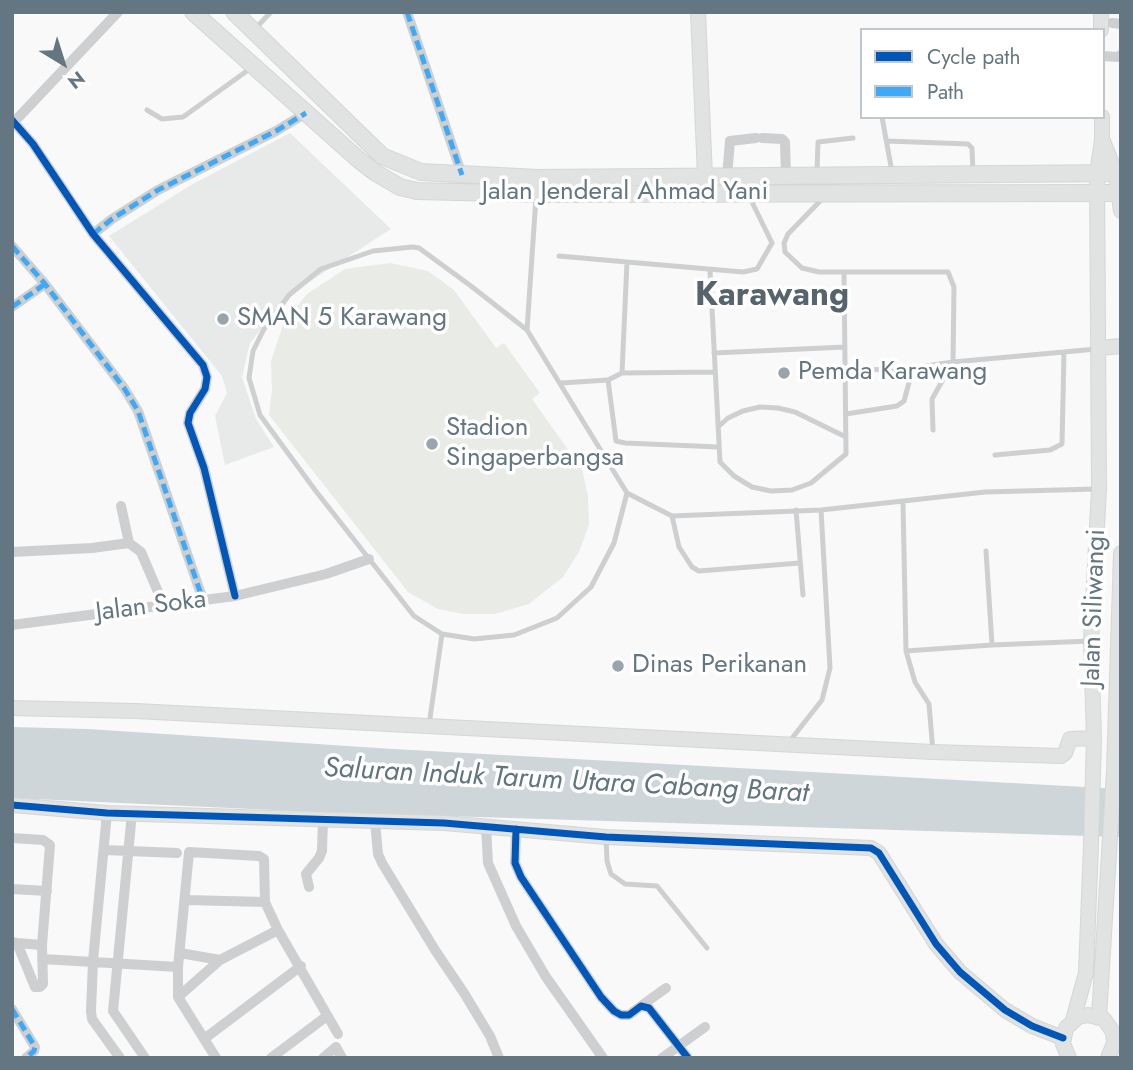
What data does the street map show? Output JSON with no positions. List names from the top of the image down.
{
  "streets": {
    "main road": ["Jalan Jenderal Ahmad Yani"],
    "street": ["Jalan Soka", "Jalan Siliwangi"]
  },
  "crossings": [
    ["Jalan Jenderal Ahmad Yani", "Jalan Siliwangi"]
  ],
  "districts": ["Karawang"],
  "water": ["Saluran Induk Tarum Utara Cabang Barat"],
  "places": [
    "SMAN 5 Karawang",
    "Pemda Karawang",
    "Stadion Singaperbangsa",
    "Dinas Perikanan"
  ],
  "legend": ["Cycle path", "Path"],
  "north": "bottom right"
}
